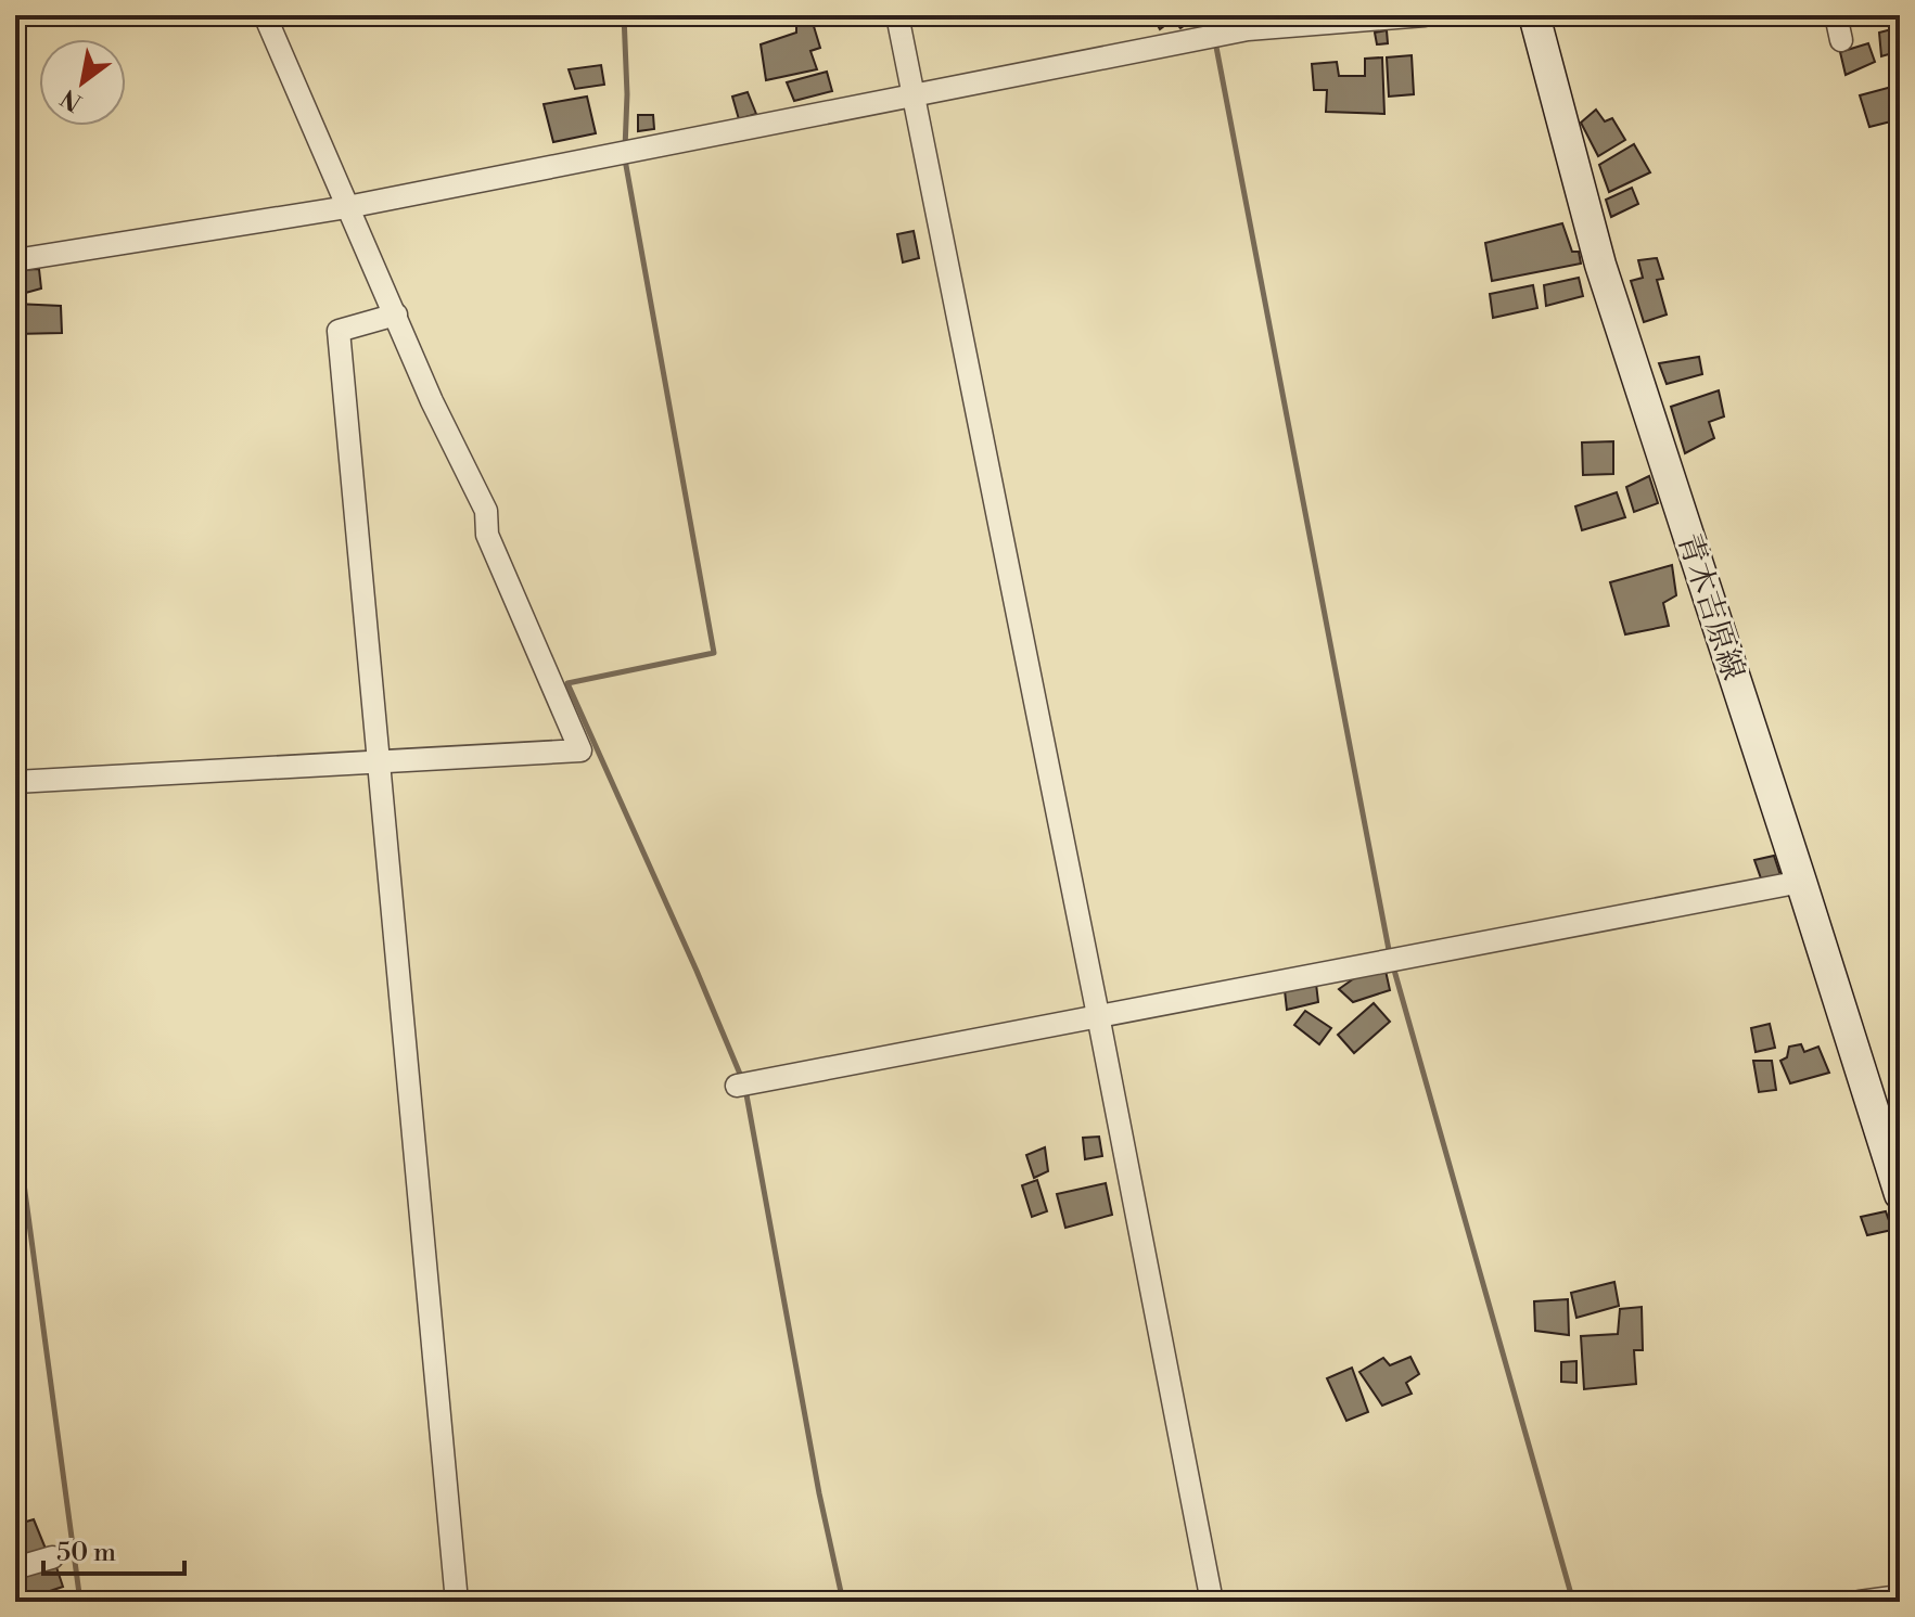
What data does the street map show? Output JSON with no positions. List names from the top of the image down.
{
  "streets": {
    "main road": ["青木吉原線"]
  },
  "scale_bar": "50 m",
  "north": "bottom left"
}
